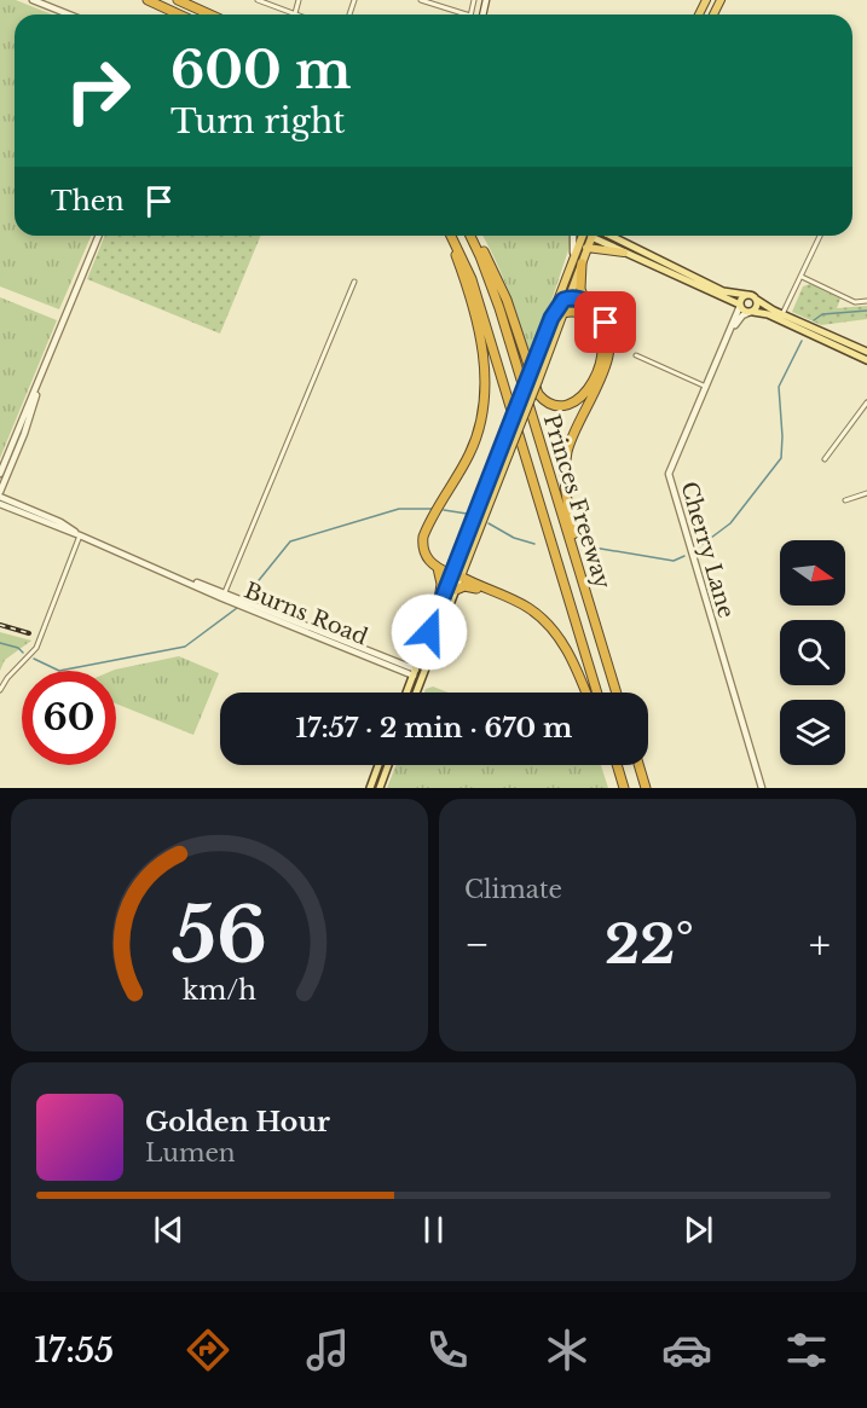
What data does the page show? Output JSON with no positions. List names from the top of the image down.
{
  "streets": {
    "highway": ["Princes Freeway"],
    "street": ["Cherry Lane", "Burns Road"]
  },
  "north": "right",
  "page": {
    "turn": ["600 m", "Turn right"],
    "then": "Then",
    "limit": "60",
    "trip": "17:57 · 2 min · 670 m",
    "tile": "Climate",
    "heat": ["−", "22°", "+"],
    "song": ["Golden Hour", "Lumen"],
    "tabs": "17:55",
    "gauge": ["56", "km/h"]
  }
}
